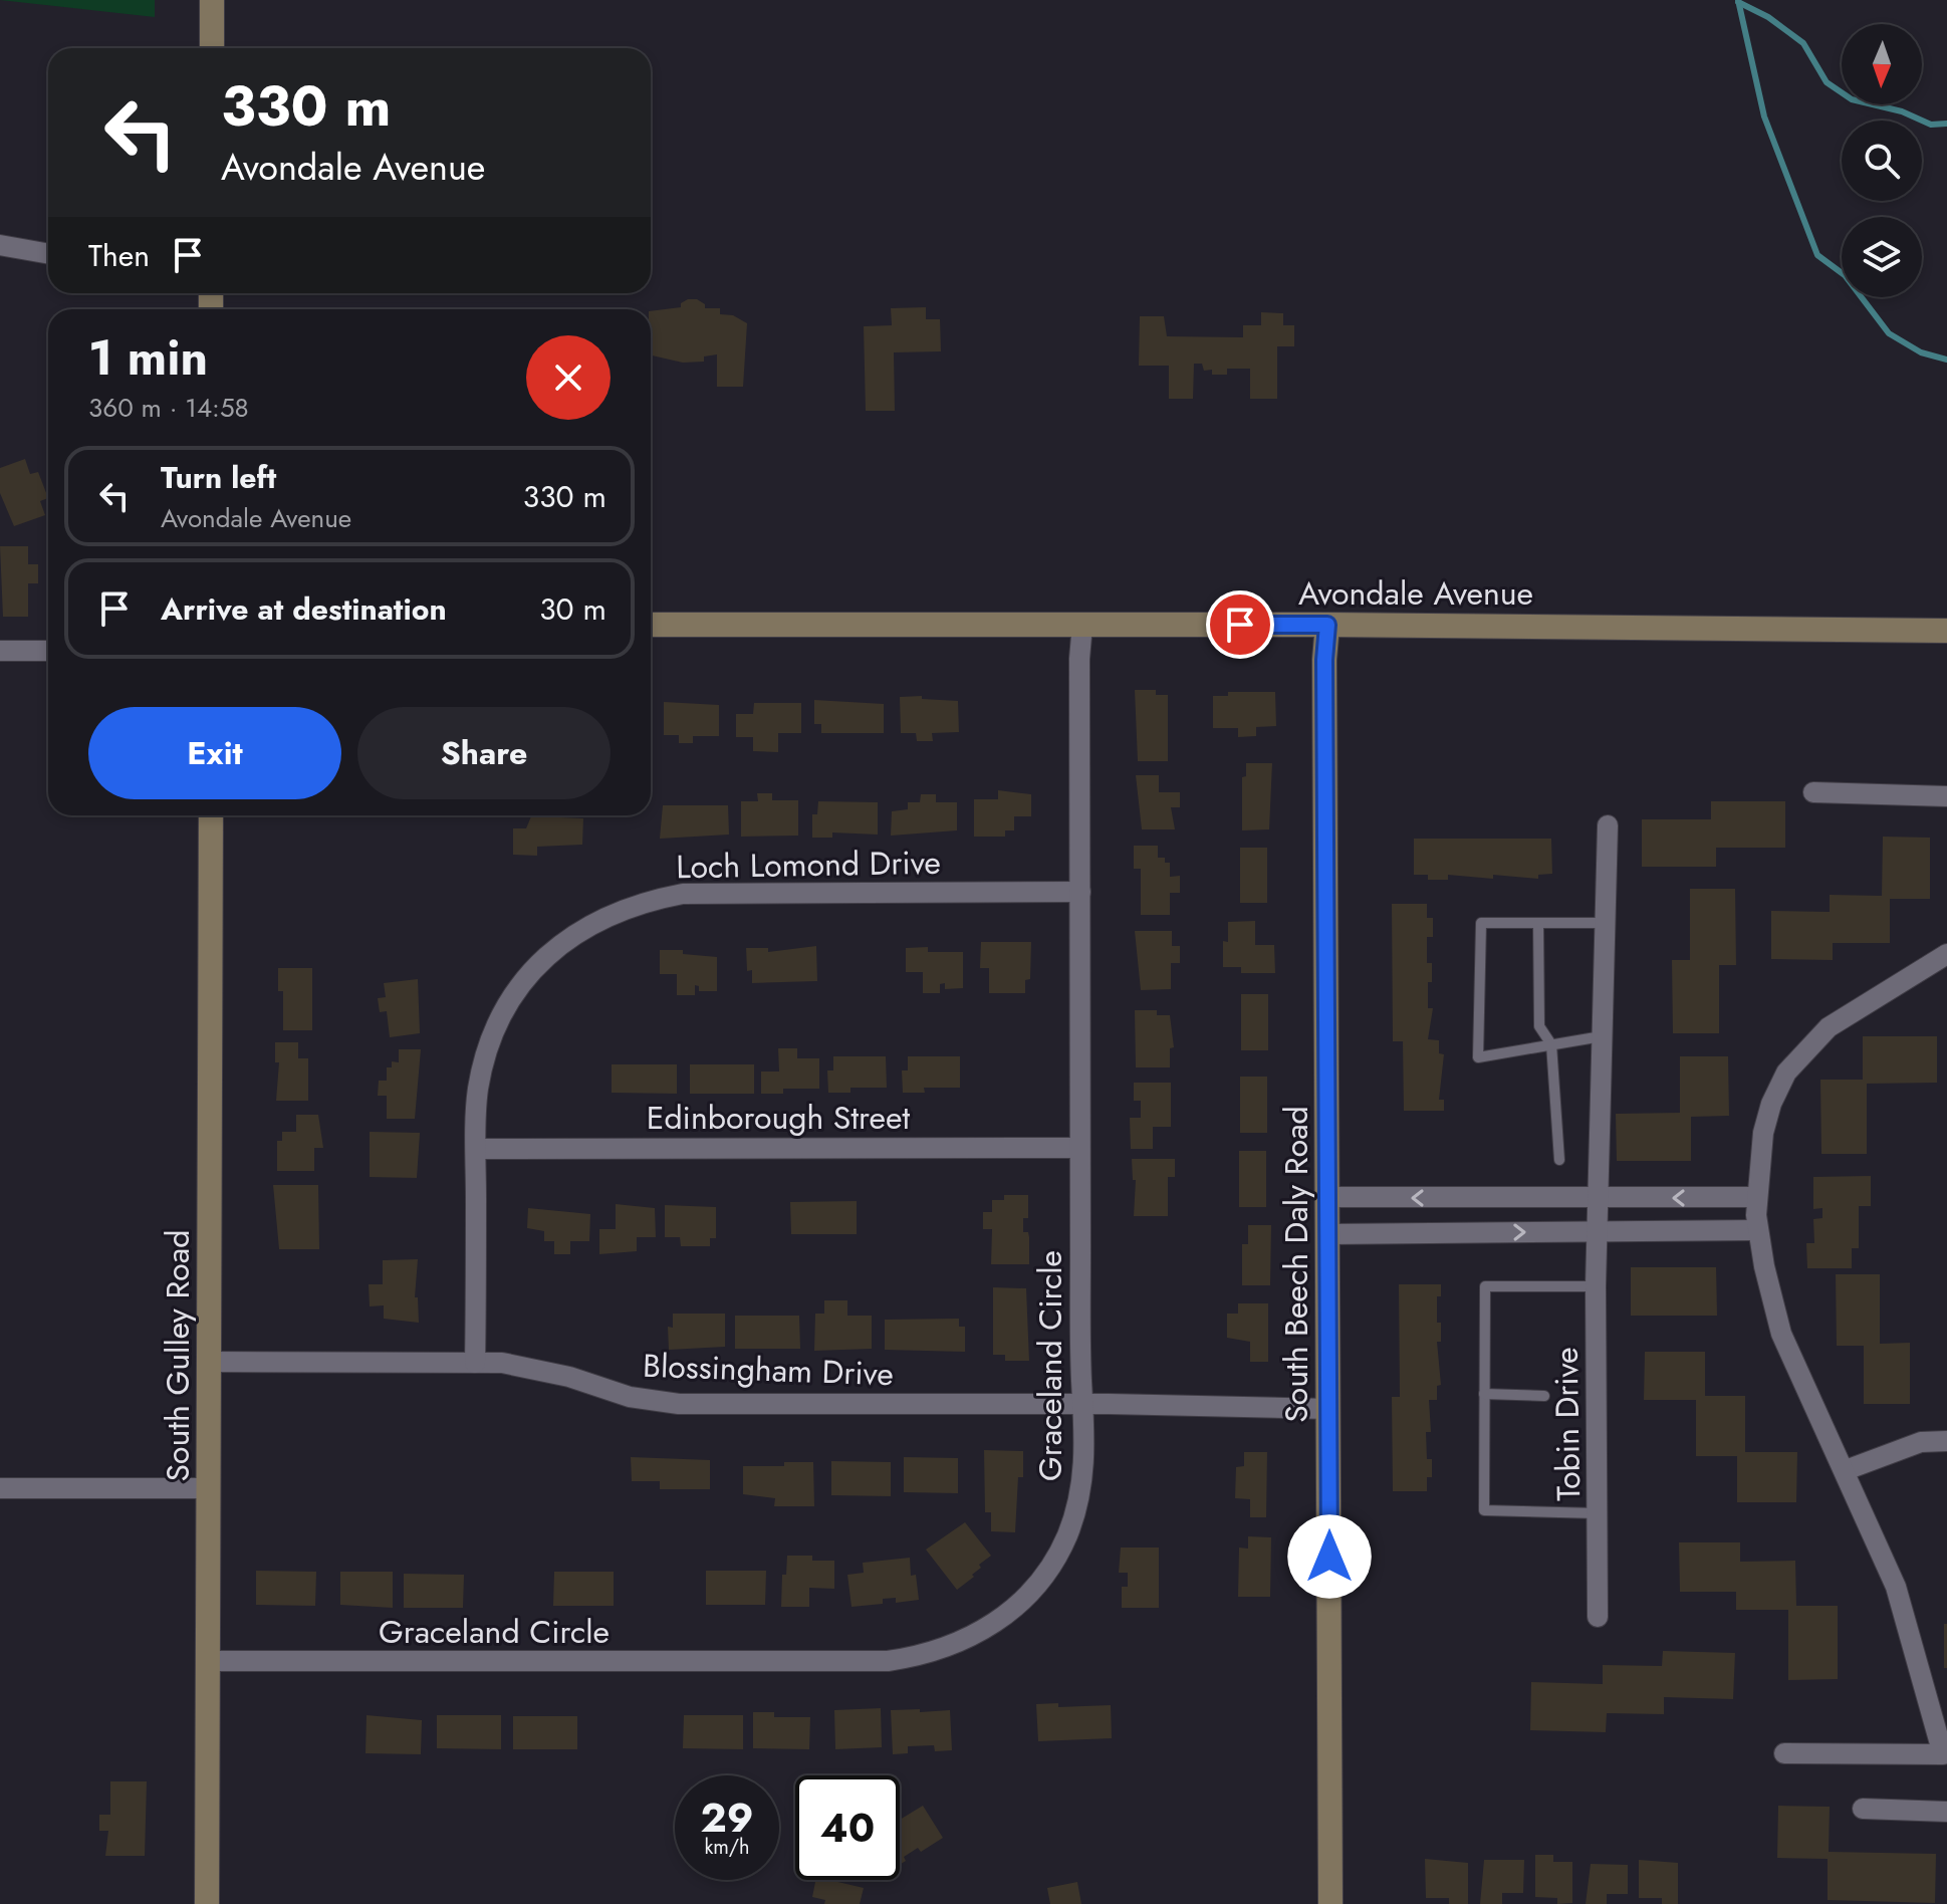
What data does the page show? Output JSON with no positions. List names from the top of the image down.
{
  "streets": {
    "street": [
      "Avondale Avenue",
      "Loch Lomond Drive",
      "Edinborough Street",
      "South Beech Daly Road",
      "South Gulley Road",
      "Graceland Circle",
      "Blossingham Drive",
      "Tobin Drive"
    ]
  },
  "crossings": [
    ["Avondale Avenue", "South Beech Daly Road"],
    ["Avondale Avenue", "Graceland Circle"],
    ["Loch Lomond Drive", "Edinborough Street"],
    ["Loch Lomond Drive", "Graceland Circle"],
    ["Loch Lomond Drive", "Blossingham Drive"],
    ["Edinborough Street", "Graceland Circle"],
    ["South Beech Daly Road", "Blossingham Drive"],
    ["South Gulley Road", "Graceland Circle"],
    ["South Gulley Road", "Blossingham Drive"],
    ["Graceland Circle", "Blossingham Drive"]
  ],
  "north": "bottom",
  "page": {
    "turn": ["330 m", "Avondale Avenue"],
    "then": "Then",
    "heading": ["1 min", "360 m · 14:58"],
    "list": [
      {
        "name": "Turn left",
        "note": "Avondale Avenue",
        "value": "330 m"
      },
      {
        "name": "Arrive at destination",
        "value": "30 m"
      }
    ],
    "buttons": ["Exit", "Share"],
    "speed": "29 km/h",
    "limit": "40"
  }
}
